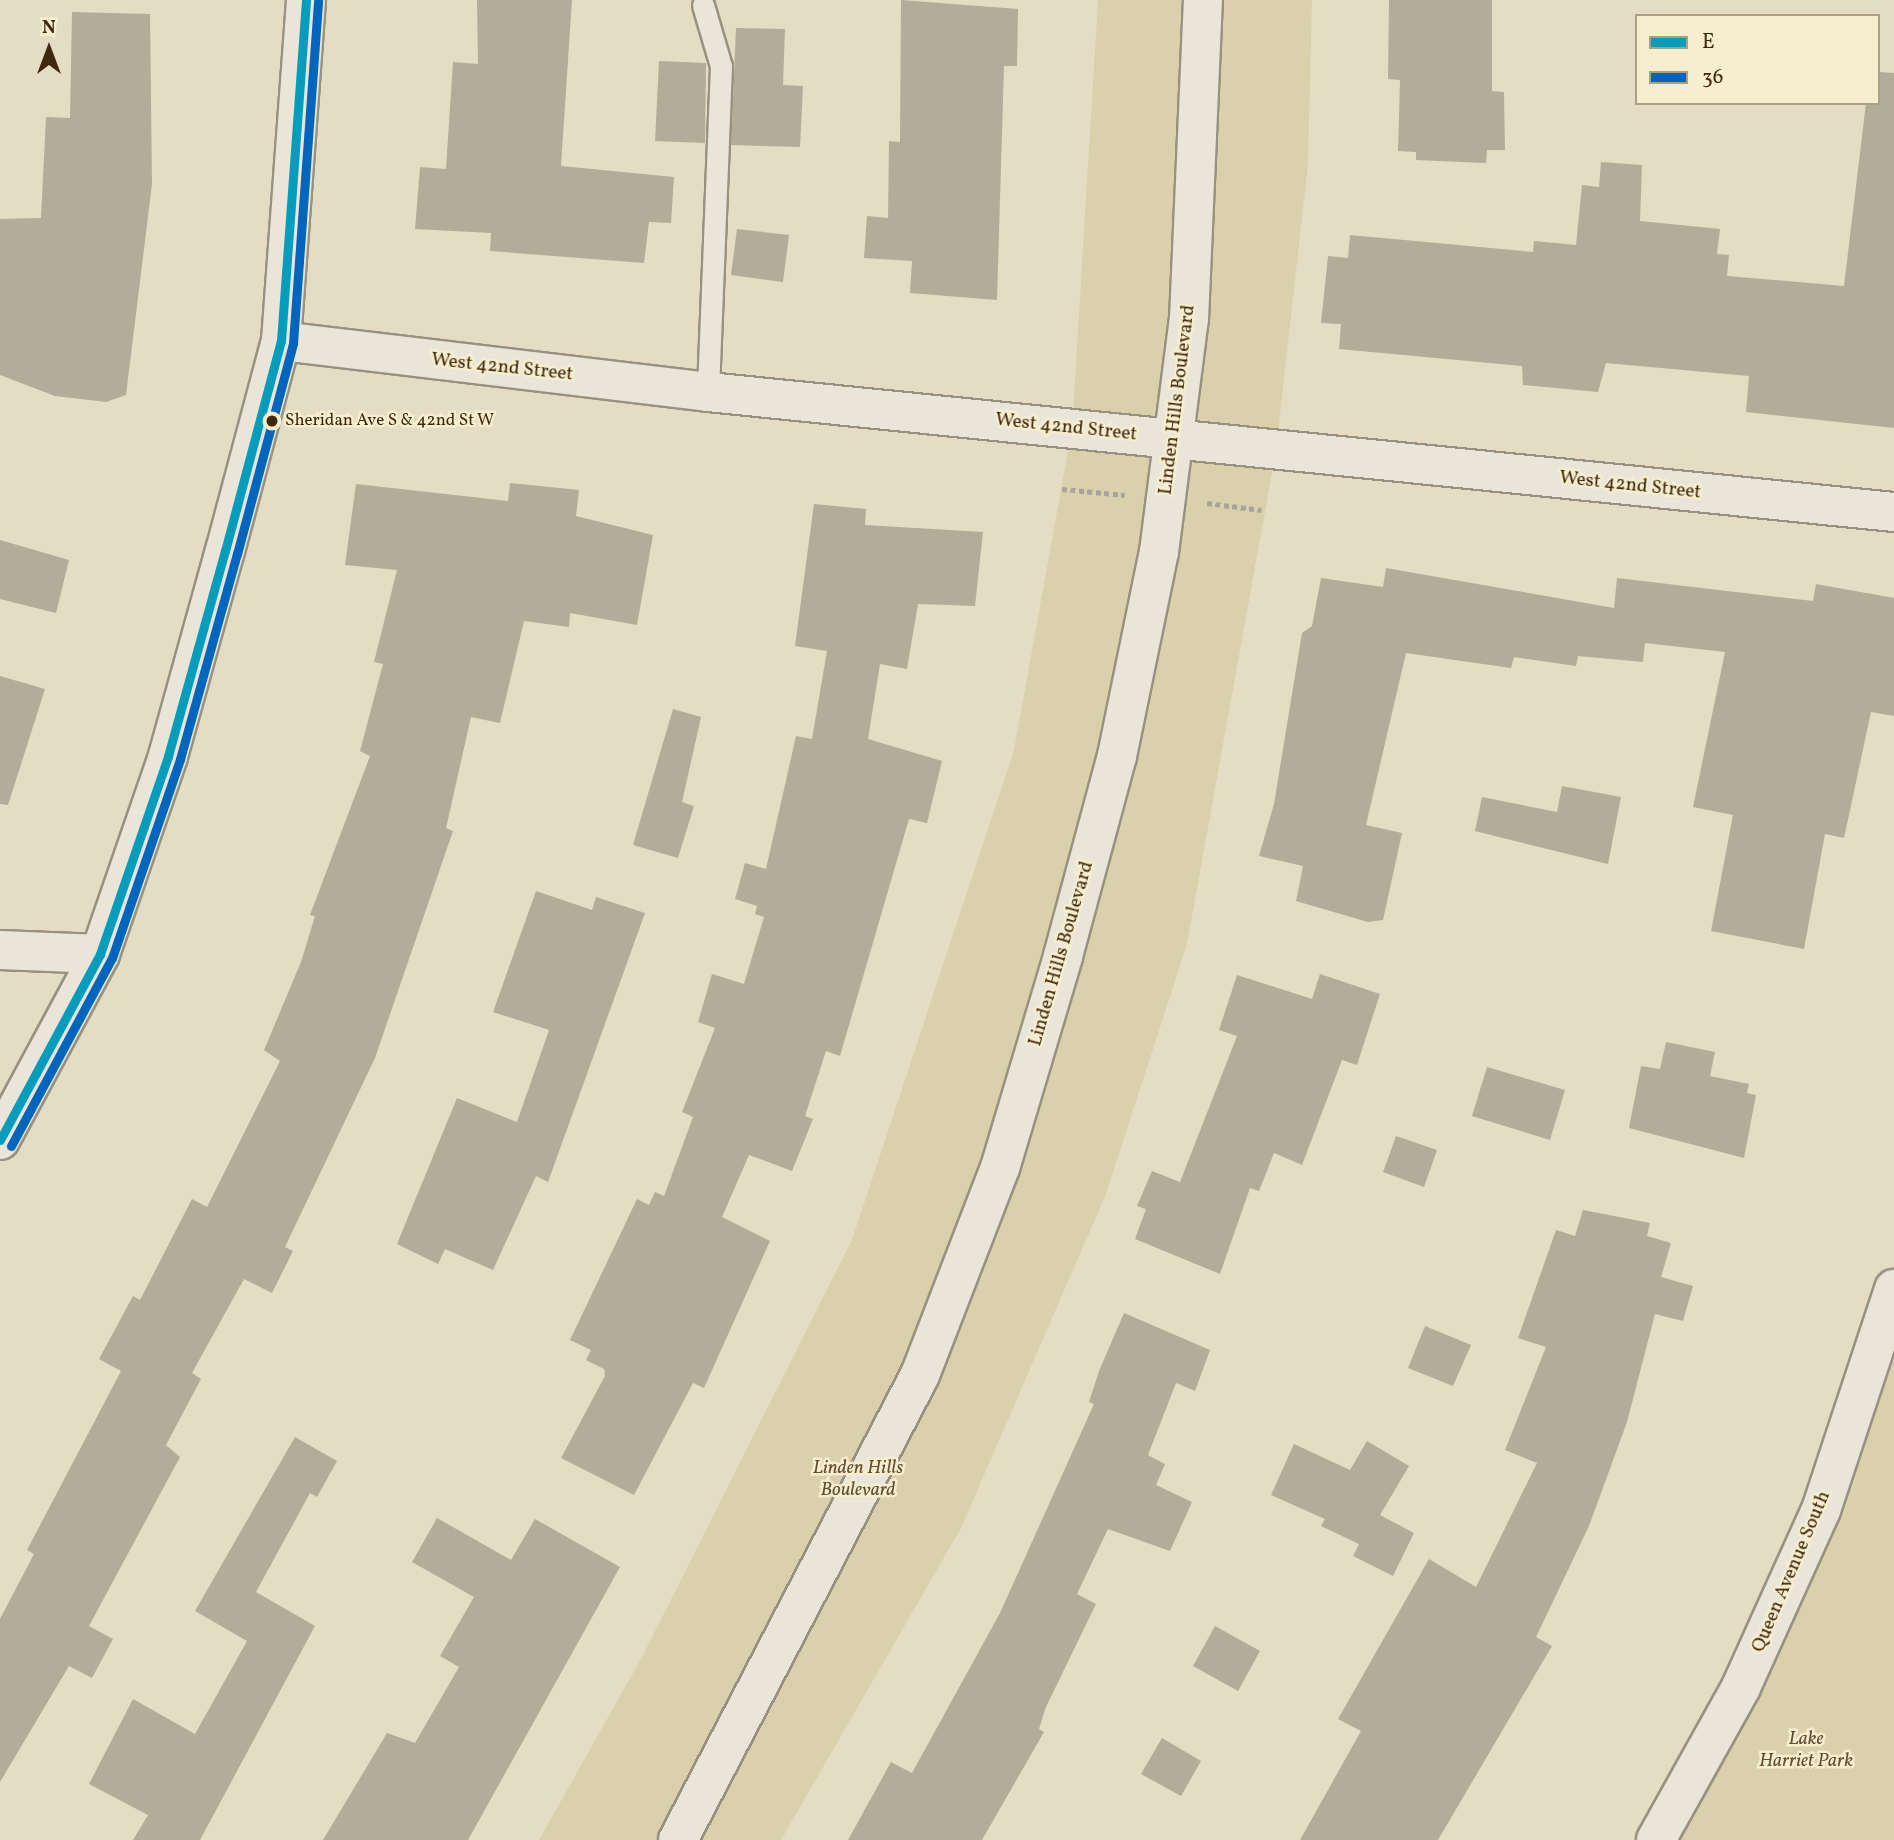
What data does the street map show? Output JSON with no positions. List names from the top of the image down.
{
  "streets": {
    "street": ["West 42nd Street", "Linden Hills Boulevard", "Queen Avenue South"]
  },
  "crossings": [
    ["West 42nd Street", "Linden Hills Boulevard"]
  ],
  "parks": ["Linden Hills Boulevard", "Lake Harriet Park"],
  "places": ["Sheridan Ave S & 42nd St W"],
  "lines": ["transit line E", "transit line 36"],
  "legend": ["E", "36"],
  "north": "top"
}
